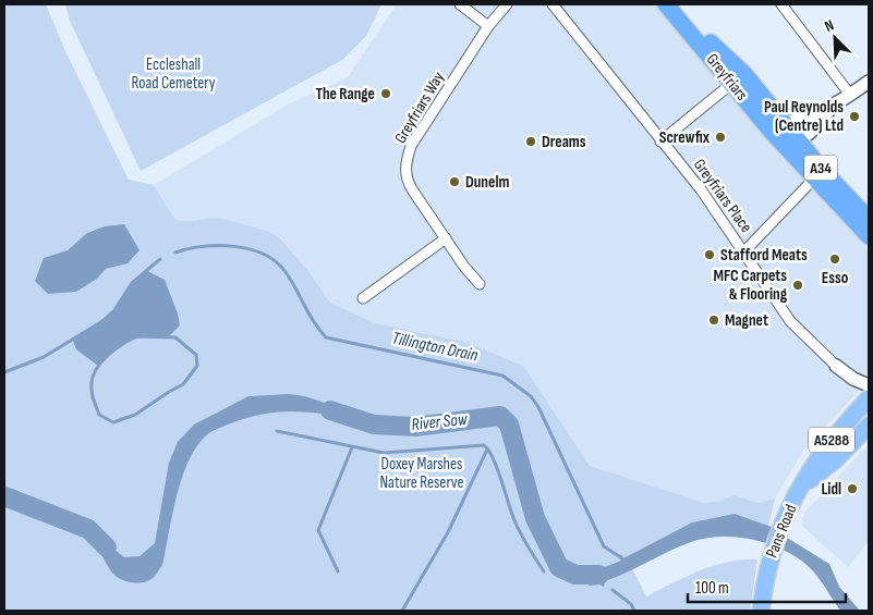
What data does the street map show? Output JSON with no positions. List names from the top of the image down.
{
  "streets": {
    "highway": ["Greyfriars", "A34"],
    "main road": ["A5288", "Pans Road"],
    "street": ["Greyfriars Way", "Greyfriars Place"]
  },
  "crossings": [
    ["Greyfriars", "A34"]
  ],
  "water": ["Tillington Drain", "River Sow"],
  "parks": ["Eccleshall Road Cemetery", "Doxey Marshes Nature Reserve"],
  "places": [
    "The Range",
    "Paul Reynolds (Centre) Ltd",
    "Screwfix",
    "Dreams",
    "Dunelm",
    "Stafford Meats",
    "Esso",
    "MFC Carpets & Flooring",
    "Magnet",
    "Lidl"
  ],
  "scale_bar": "100 m",
  "north": "top left"
}
